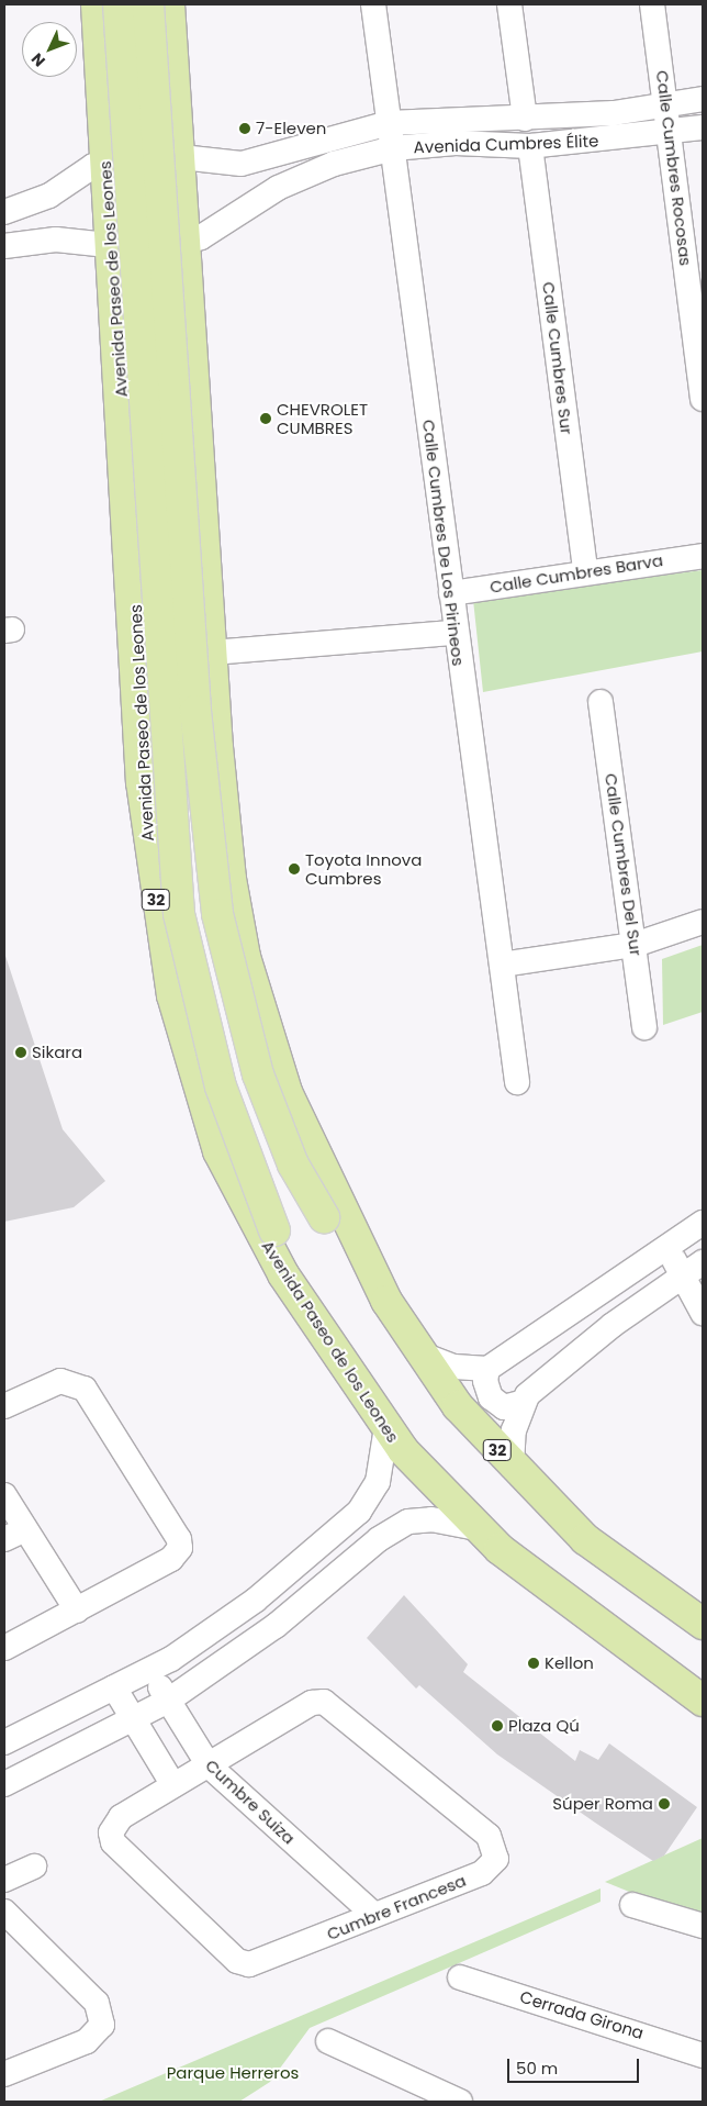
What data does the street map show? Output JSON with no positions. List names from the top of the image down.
{
  "streets": {
    "main road": ["Avenida Paseo de los Leones", "32"],
    "street": [
      "Avenida Cumbres Élite",
      "Calle Cumbres Rocosas",
      "Calle Cumbres Sur",
      "Calle Cumbres De Los Pirineos",
      "Calle Cumbres Barva",
      "Calle Cumbres Del Sur",
      "Cumbre Suiza",
      "Cumbre Francesa",
      "Cerrada Girona"
    ]
  },
  "crossings": [
    ["Avenida Cumbres Élite", "Calle Cumbres Rocosas"],
    ["Avenida Cumbres Élite", "Avenida Paseo de los Leones"],
    ["Avenida Cumbres Élite", "Calle Cumbres Sur"],
    ["Avenida Cumbres Élite", "Calle Cumbres De Los Pirineos"],
    ["Avenida Cumbres Élite", "32"],
    ["Calle Cumbres Sur", "Calle Cumbres Barva"],
    ["Calle Cumbres De Los Pirineos", "Calle Cumbres Barva"],
    ["Cumbre Suiza", "Cumbre Francesa"]
  ],
  "parks": ["Parque Herreros"],
  "places": [
    "7-Eleven",
    "CHEVROLET CUMBRES",
    "Toyota Innova Cumbres",
    "Sikara",
    "Kellon",
    "Plaza Qú",
    "Súper Roma"
  ],
  "scale_bar": "50 m",
  "north": "bottom left"
}
